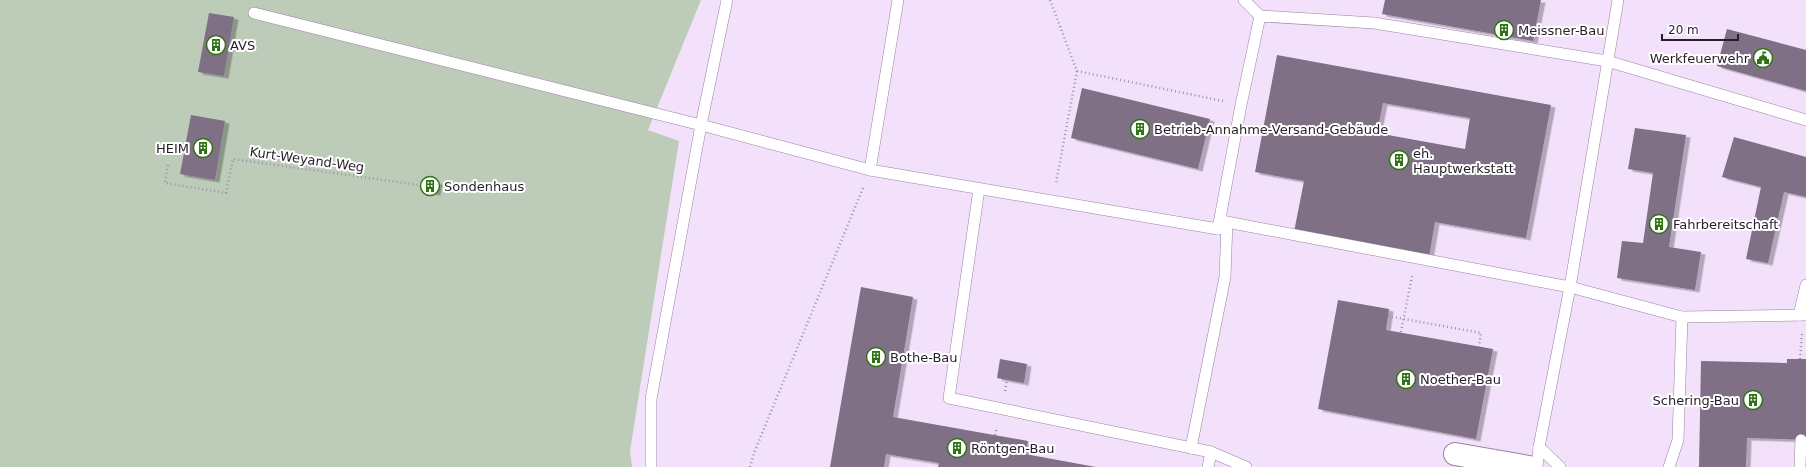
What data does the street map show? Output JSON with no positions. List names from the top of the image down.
{
  "streets": {
    "path": ["Kurt-Weyand-Weg"]
  },
  "places": {
    "building": [
      "Meissner-Bau",
      "AVS",
      "Betrieb-Annahme-Versand-Gebäude",
      "HEIM",
      "eh. Hauptwerkstatt",
      "Sondenhaus",
      "Fahrbereitschaft",
      "Bothe-Bau",
      "Noether-Bau",
      "Schering-Bau",
      "Röntgen-Bau"
    ],
    "public building": ["Werkfeuerwehr"]
  },
  "scale_bar": "20 m"
}
